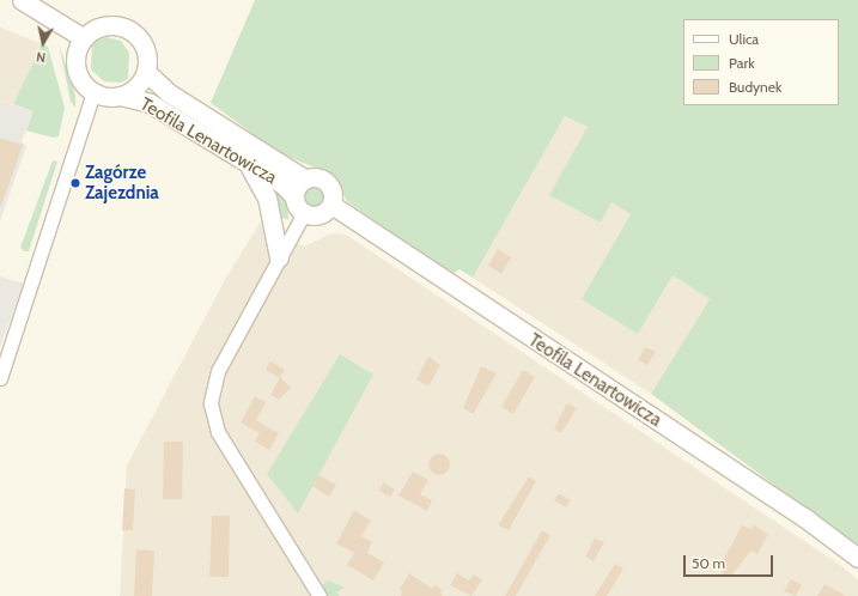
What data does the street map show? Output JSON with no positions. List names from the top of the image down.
{
  "streets": {
    "street": ["Teofila Lenartowicza"]
  },
  "places": ["Zagórze Zajezdnia"],
  "legend": ["Ulica", "Park", "Budynek"],
  "scale_bar": "50 m",
  "north": "bottom"
}
